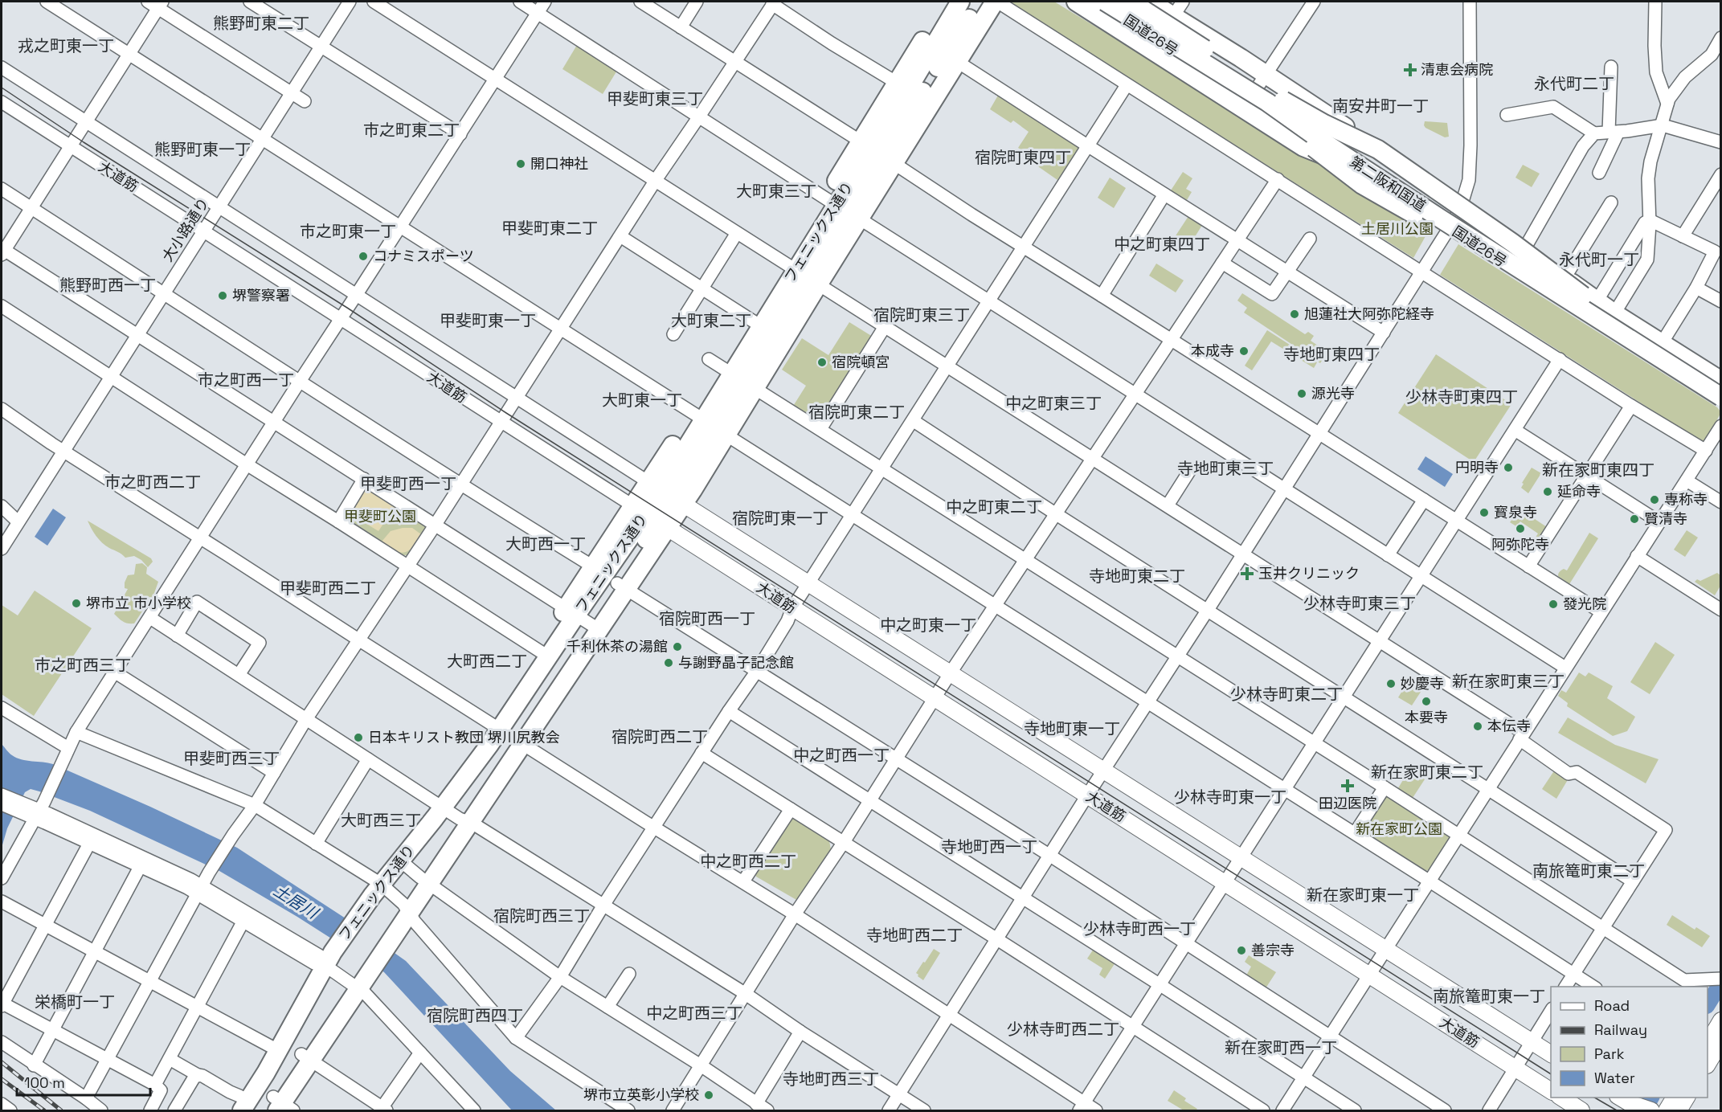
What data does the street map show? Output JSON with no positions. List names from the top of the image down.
{
  "streets": {
    "highway": ["国道26号", "第二阪和国道", "フェニックス通り"],
    "main road": ["大道筋"],
    "street": ["大小路通り"]
  },
  "crossings": [
    ["国道26号", "第二阪和国道"],
    ["大道筋", "大小路通り"],
    ["大道筋", "フェニックス通り"]
  ],
  "districts": [
    "熊野町東二丁",
    "戎之町東一丁",
    "永代町二丁",
    "甲斐町東三丁",
    "南安井町一丁",
    "市之町東二丁",
    "熊野町東一丁",
    "宿院町東四丁",
    "大町東三丁",
    "甲斐町東二丁",
    "市之町東一丁",
    "中之町東四丁",
    "永代町一丁",
    "熊野町西一丁",
    "宿院町東三丁",
    "甲斐町東一丁",
    "大町東二丁",
    "寺地町東四丁",
    "市之町西一丁",
    "少林寺町東四丁",
    "大町東一丁",
    "中之町東三丁",
    "宿院町東二丁",
    "寺地町東三丁",
    "新在家町東四丁",
    "市之町西二丁",
    "甲斐町西一丁",
    "中之町東二丁",
    "宿院町東一丁",
    "大町西一丁",
    "寺地町東二丁",
    "甲斐町西二丁",
    "少林寺町東三丁",
    "宿院町西一丁",
    "中之町東一丁",
    "大町西二丁",
    "市之町西三丁",
    "新在家町東三丁",
    "少林寺町東二丁",
    "寺地町東一丁",
    "宿院町西二丁",
    "中之町西一丁",
    "甲斐町西三丁",
    "新在家町東二丁",
    "少林寺町東一丁",
    "大町西三丁",
    "寺地町西一丁",
    "中之町西二丁",
    "南旅篭町東二丁",
    "新在家町東一丁",
    "宿院町西三丁",
    "少林寺町西一丁",
    "寺地町西二丁",
    "南旅篭町東一丁",
    "栄橋町一丁",
    "中之町西三丁",
    "宿院町西四丁",
    "少林寺町西二丁",
    "新在家町西一丁",
    "寺地町西三丁"
  ],
  "water": ["土居川"],
  "parks": ["土居川公園", "甲斐町公園", "新在家町公園"],
  "places": {
    "health": ["清恵会病院", "玉井クリニック", "田辺医院"],
    "other": [
      "開口神社",
      "コナミスポーツ",
      "堺警察署",
      "旭蓮社大阿弥陀経寺",
      "本成寺",
      "宿院頓宮",
      "源光寺",
      "円明寺",
      "延命寺",
      "専称寺",
      "寳泉寺",
      "賢清寺",
      "阿弥陀寺",
      "堺市立 市小学校",
      "發光院",
      "千利休茶の湯館",
      "与謝野晶子記念館",
      "妙慶寺",
      "本要寺",
      "本伝寺",
      "日本キリスト教団 堺川尻教会",
      "善宗寺",
      "堺市立英彰小学校"
    ]
  },
  "legend": [
    "Road",
    "Railway",
    "Park",
    "Water"
  ],
  "scale_bar": "100 m"
}
